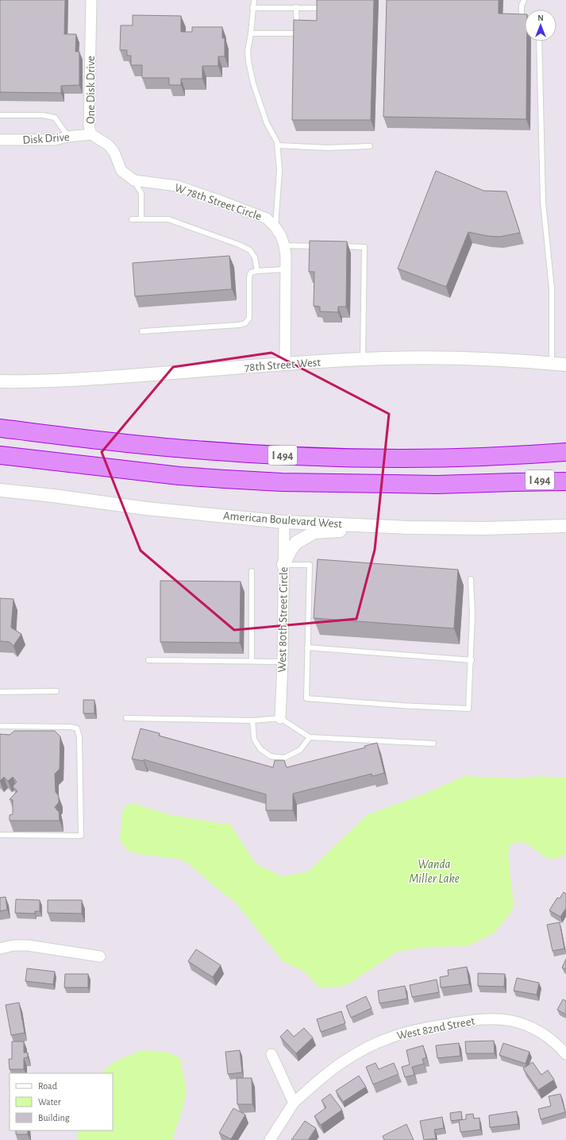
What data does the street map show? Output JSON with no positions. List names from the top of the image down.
{
  "streets": {
    "highway": ["I 494"],
    "street": [
      "One Disk Drive",
      "Disk Drive",
      "W 78th Street Circle",
      "78th Street West",
      "American Boulevard West",
      "West 80th Street Circle",
      "West 82nd Street"
    ]
  },
  "crossings": [
    ["One Disk Drive", "Disk Drive"],
    ["One Disk Drive", "W 78th Street Circle"],
    ["W 78th Street Circle", "78th Street West"],
    ["American Boulevard West", "West 80th Street Circle"]
  ],
  "water": ["Wanda Miller Lake"],
  "legend": ["Road", "Water", "Building"],
  "north": "top"
}
